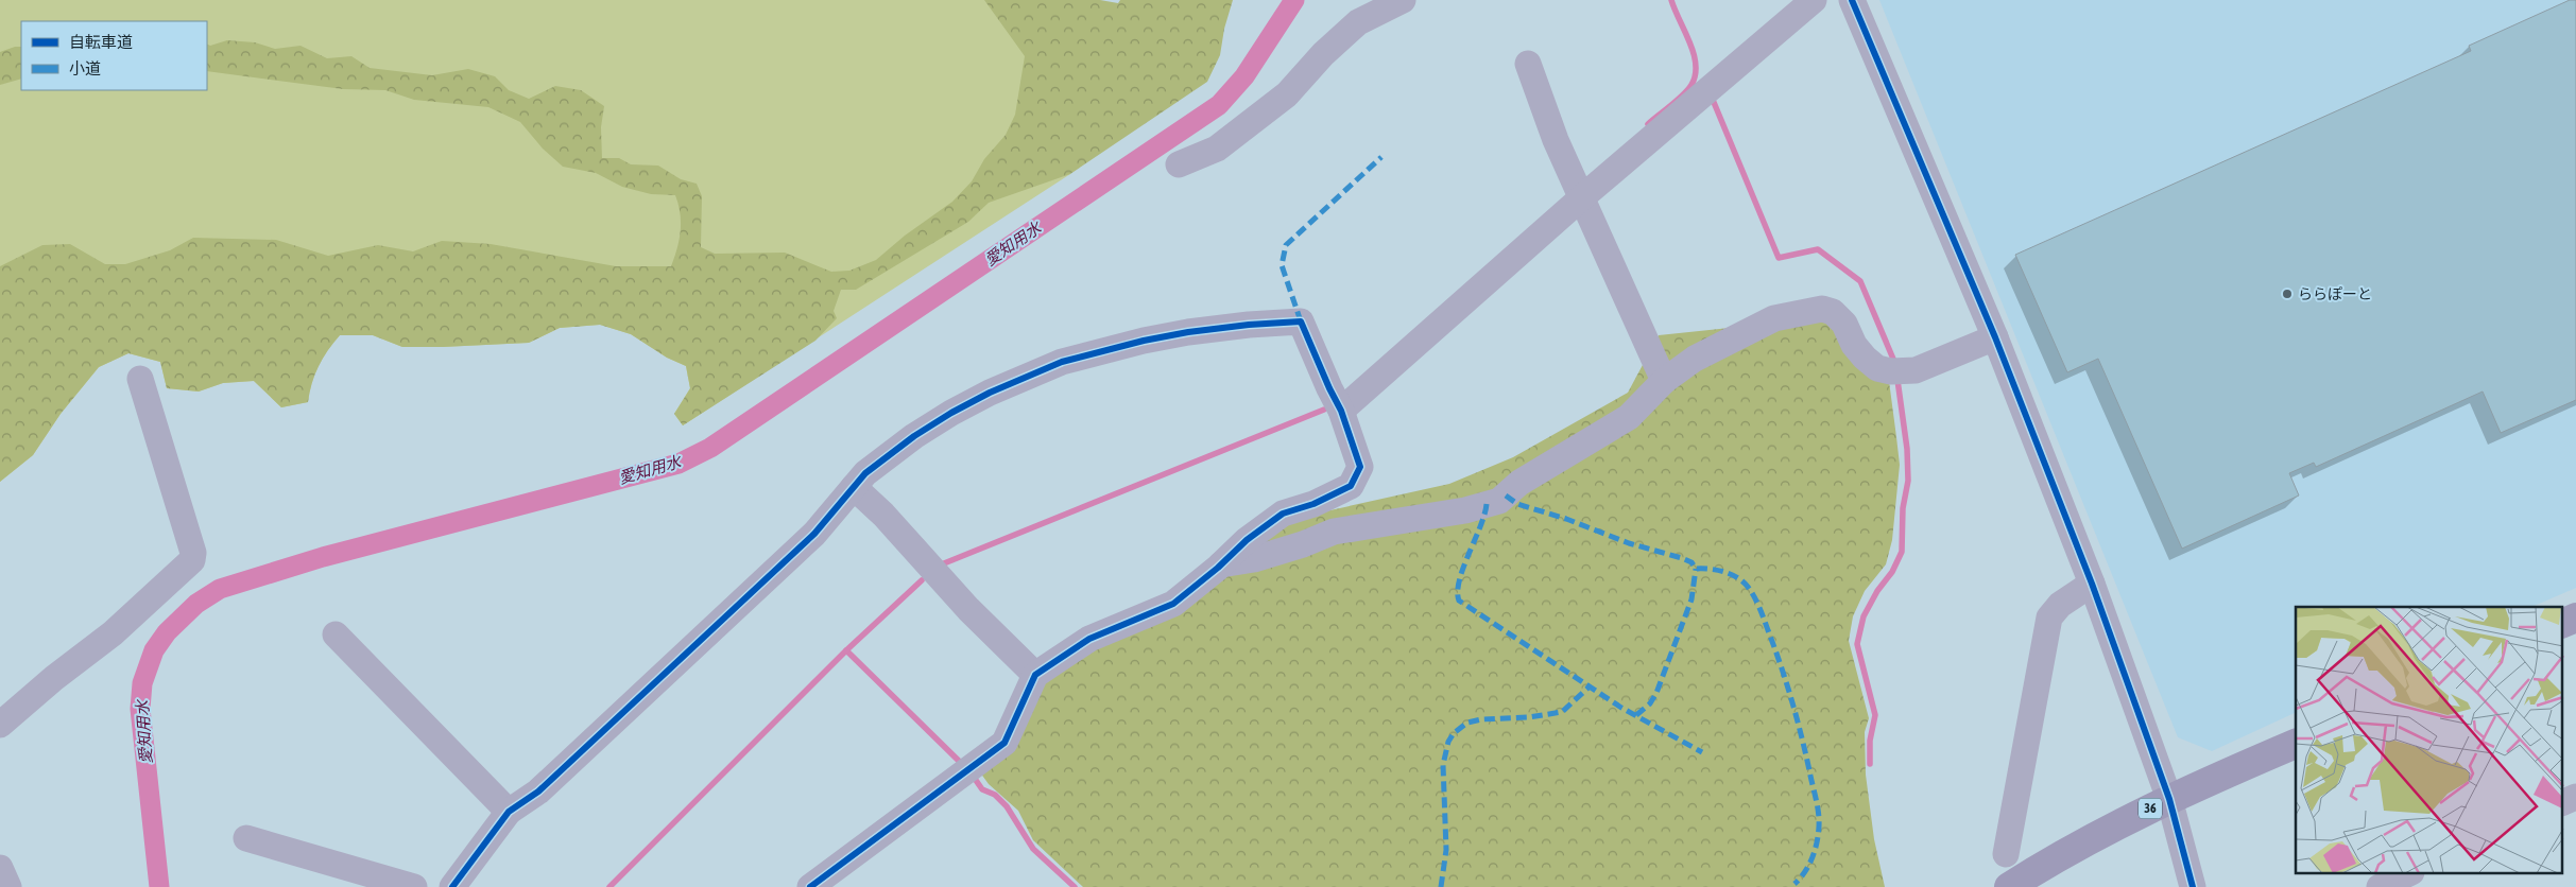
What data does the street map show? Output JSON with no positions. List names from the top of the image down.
{
  "streets": {
    "main road": ["36"]
  },
  "water": ["愛知用水"],
  "places": ["ららぽーと"],
  "legend": ["自転車道", "小道"]
}
